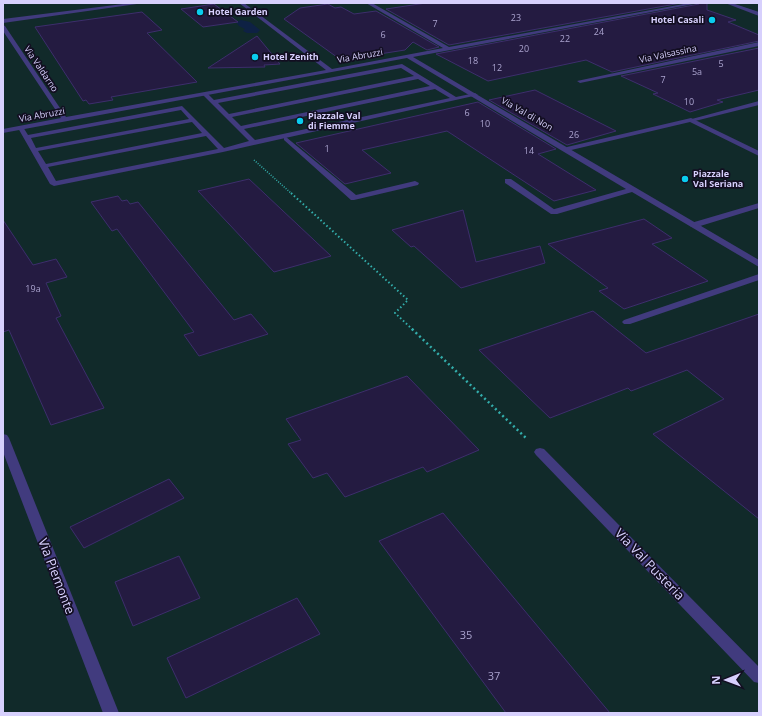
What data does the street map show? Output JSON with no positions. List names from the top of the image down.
{
  "streets": {
    "street": [
      "Via Valsassina",
      "Via Abruzzi",
      "Via Valdarno",
      "Via Val di Non",
      "Via Val Pusteria",
      "Via Piemonte"
    ]
  },
  "crossings": [
    ["Via Abruzzi", "Via Valdarno"],
    ["Via Abruzzi", "Via Val di Non"]
  ],
  "places": [
    "Hotel Garden",
    "Hotel Casali",
    "Hotel Zenith",
    "Piazzale Val di Fiemme",
    "Piazzale Val Seriana"
  ],
  "house_numbers": [
    "23",
    "7",
    "24",
    "6",
    "22",
    "20",
    "18",
    "5",
    "12",
    "5a",
    "7",
    "10",
    "6",
    "10",
    "26",
    "1",
    "14",
    "19a",
    "35",
    "37"
  ],
  "north": "left"
}
